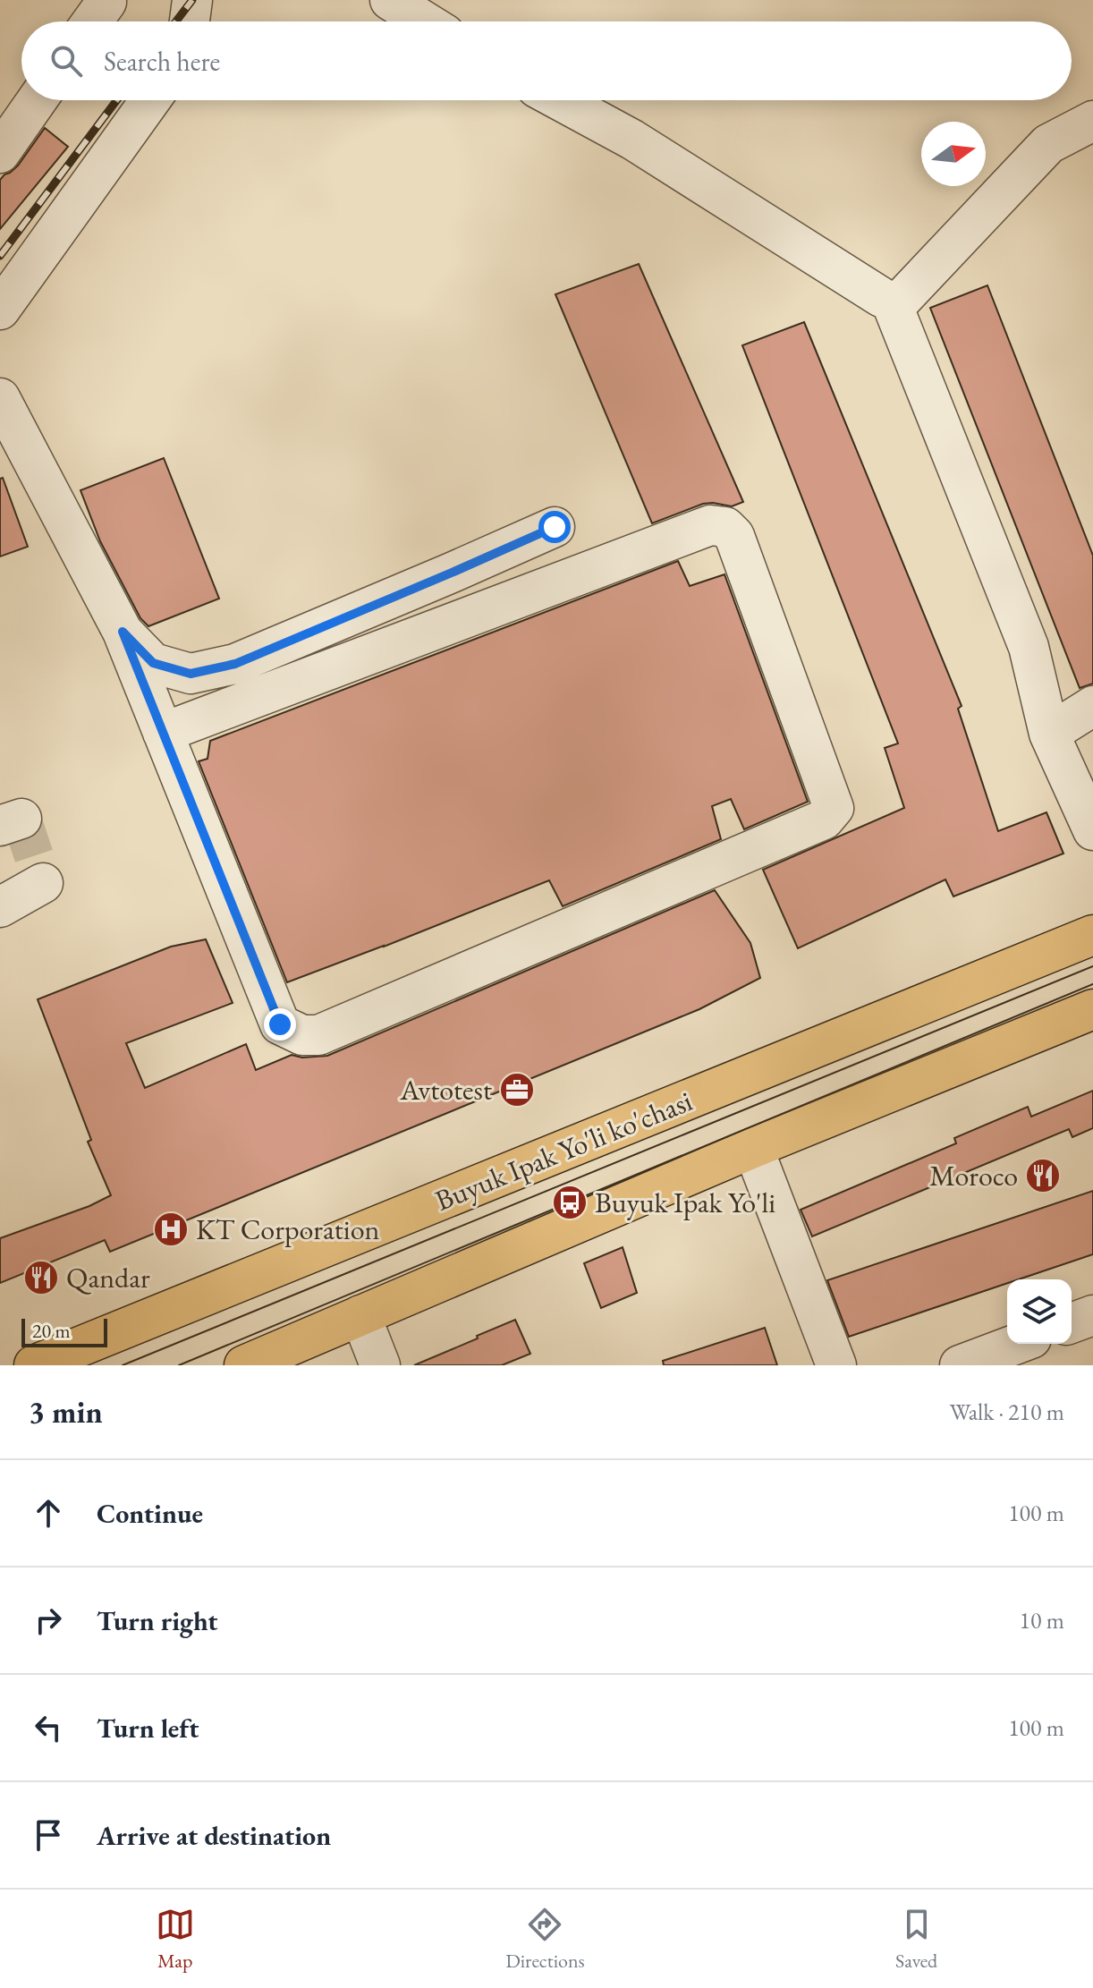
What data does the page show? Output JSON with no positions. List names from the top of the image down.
{
  "streets": {
    "main road": ["Buyuk Ipak Yo'li ko'chasi"]
  },
  "places": {
    "office": ["Avtotest"],
    "restaurant": ["Moroco", "Qandar"],
    "bus stop": ["Buyuk Ipak Yo'li"],
    "hospital": ["KT Corporation"]
  },
  "scale_bar": "20 m",
  "north": "right",
  "page": {
    "search": "Search here",
    "scale": "20 m",
    "heading": ["3 min", "Walk · 210 m"],
    "list": [
      ["Continue", "100 m"],
      ["Turn right", "10 m"],
      ["Turn left", "100 m"],
      "Arrive at destination"
    ],
    "nav": ["Map", "Directions", "Saved"]
  }
}
